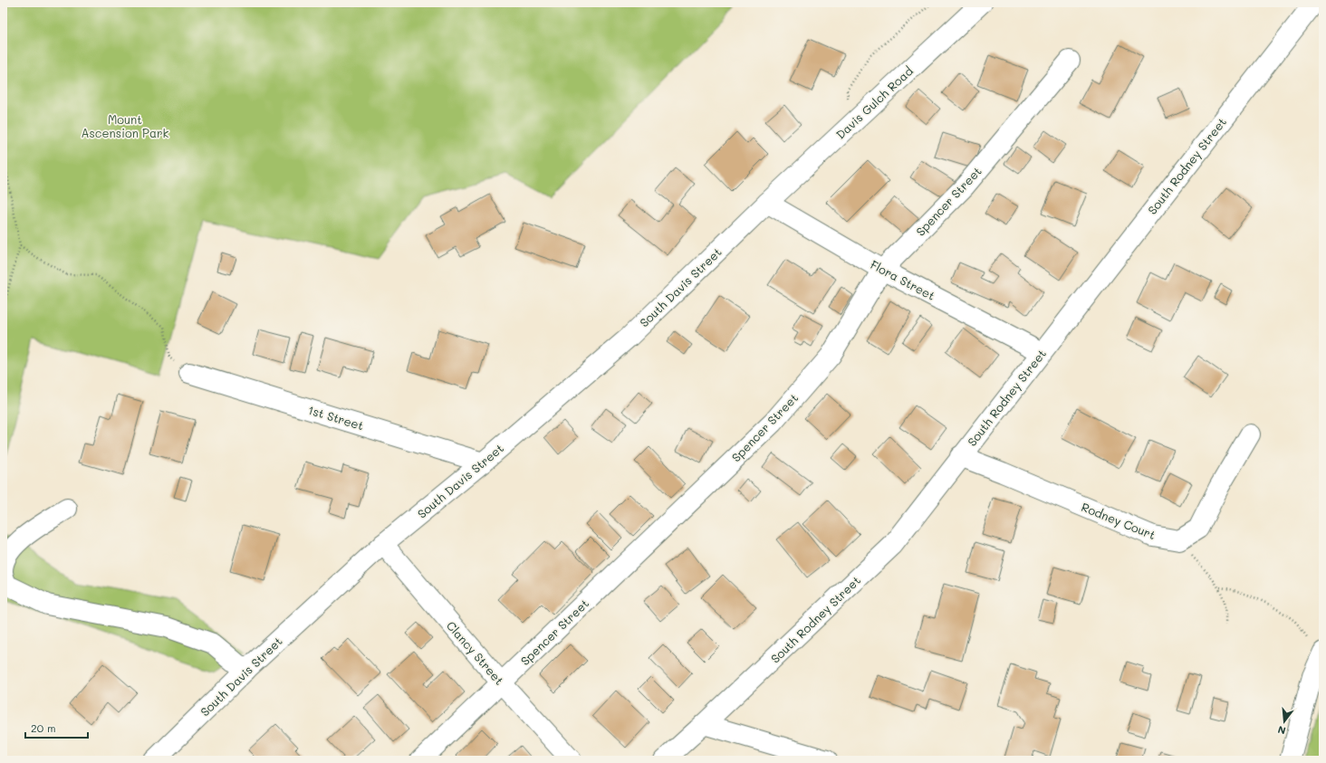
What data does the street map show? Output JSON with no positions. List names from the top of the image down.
{
  "streets": {
    "street": [
      "Davis Gulch Road",
      "South Rodney Street",
      "Spencer Street",
      "Flora Street",
      "South Davis Street",
      "1st Street",
      "Rodney Court",
      "Clancy Street"
    ]
  },
  "crossings": [
    ["Davis Gulch Road", "Flora Street"],
    ["Davis Gulch Road", "South Davis Street"],
    ["South Rodney Street", "Flora Street"],
    ["South Rodney Street", "Rodney Court"],
    ["Spencer Street", "Flora Street"],
    ["Spencer Street", "Clancy Street"],
    ["Flora Street", "South Davis Street"],
    ["South Davis Street", "1st Street"],
    ["South Davis Street", "Clancy Street"]
  ],
  "parks": ["Mount Ascension Park"],
  "scale_bar": "20 m",
  "north": "bottom"
}
